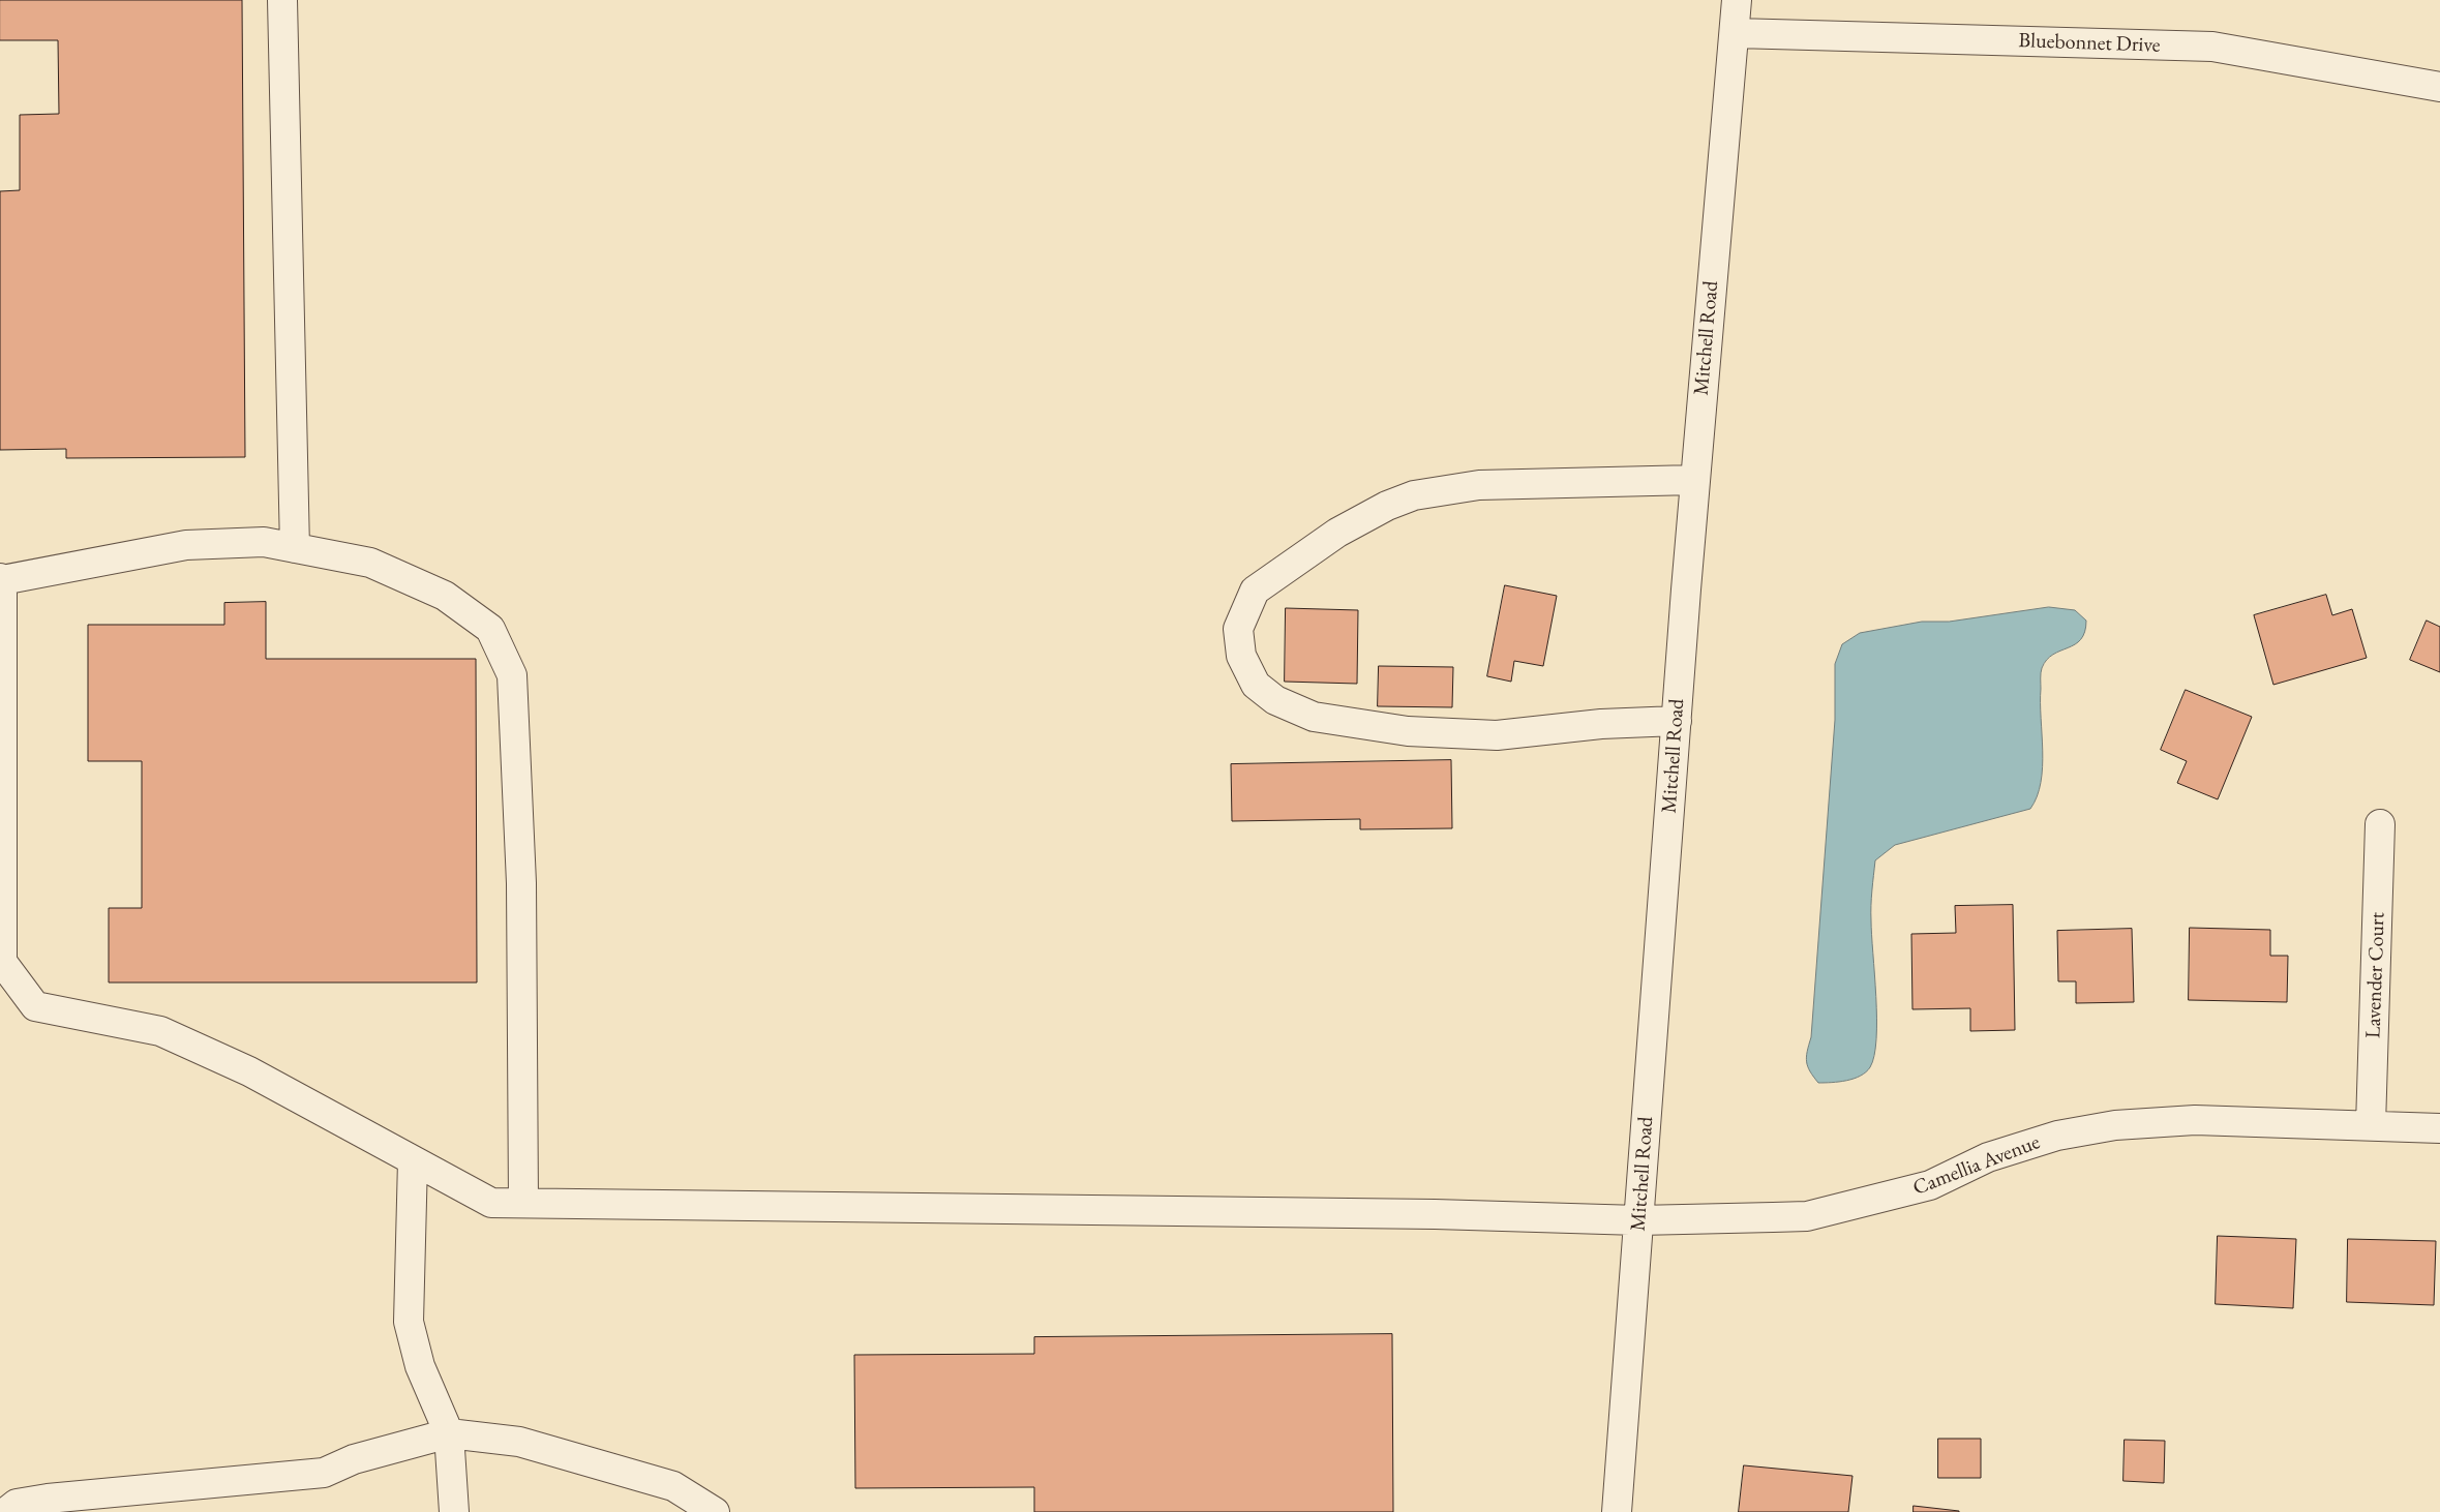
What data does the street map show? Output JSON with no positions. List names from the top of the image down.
{
  "streets": {
    "street": [
      "Bluebonnet Drive",
      "Mitchell Road",
      "Lavender Court",
      "Camellia Avenue"
    ]
  },
  "crossings": [
    ["Bluebonnet Drive", "Mitchell Road"],
    ["Mitchell Road", "Camellia Avenue"],
    ["Lavender Court", "Camellia Avenue"]
  ]
}
